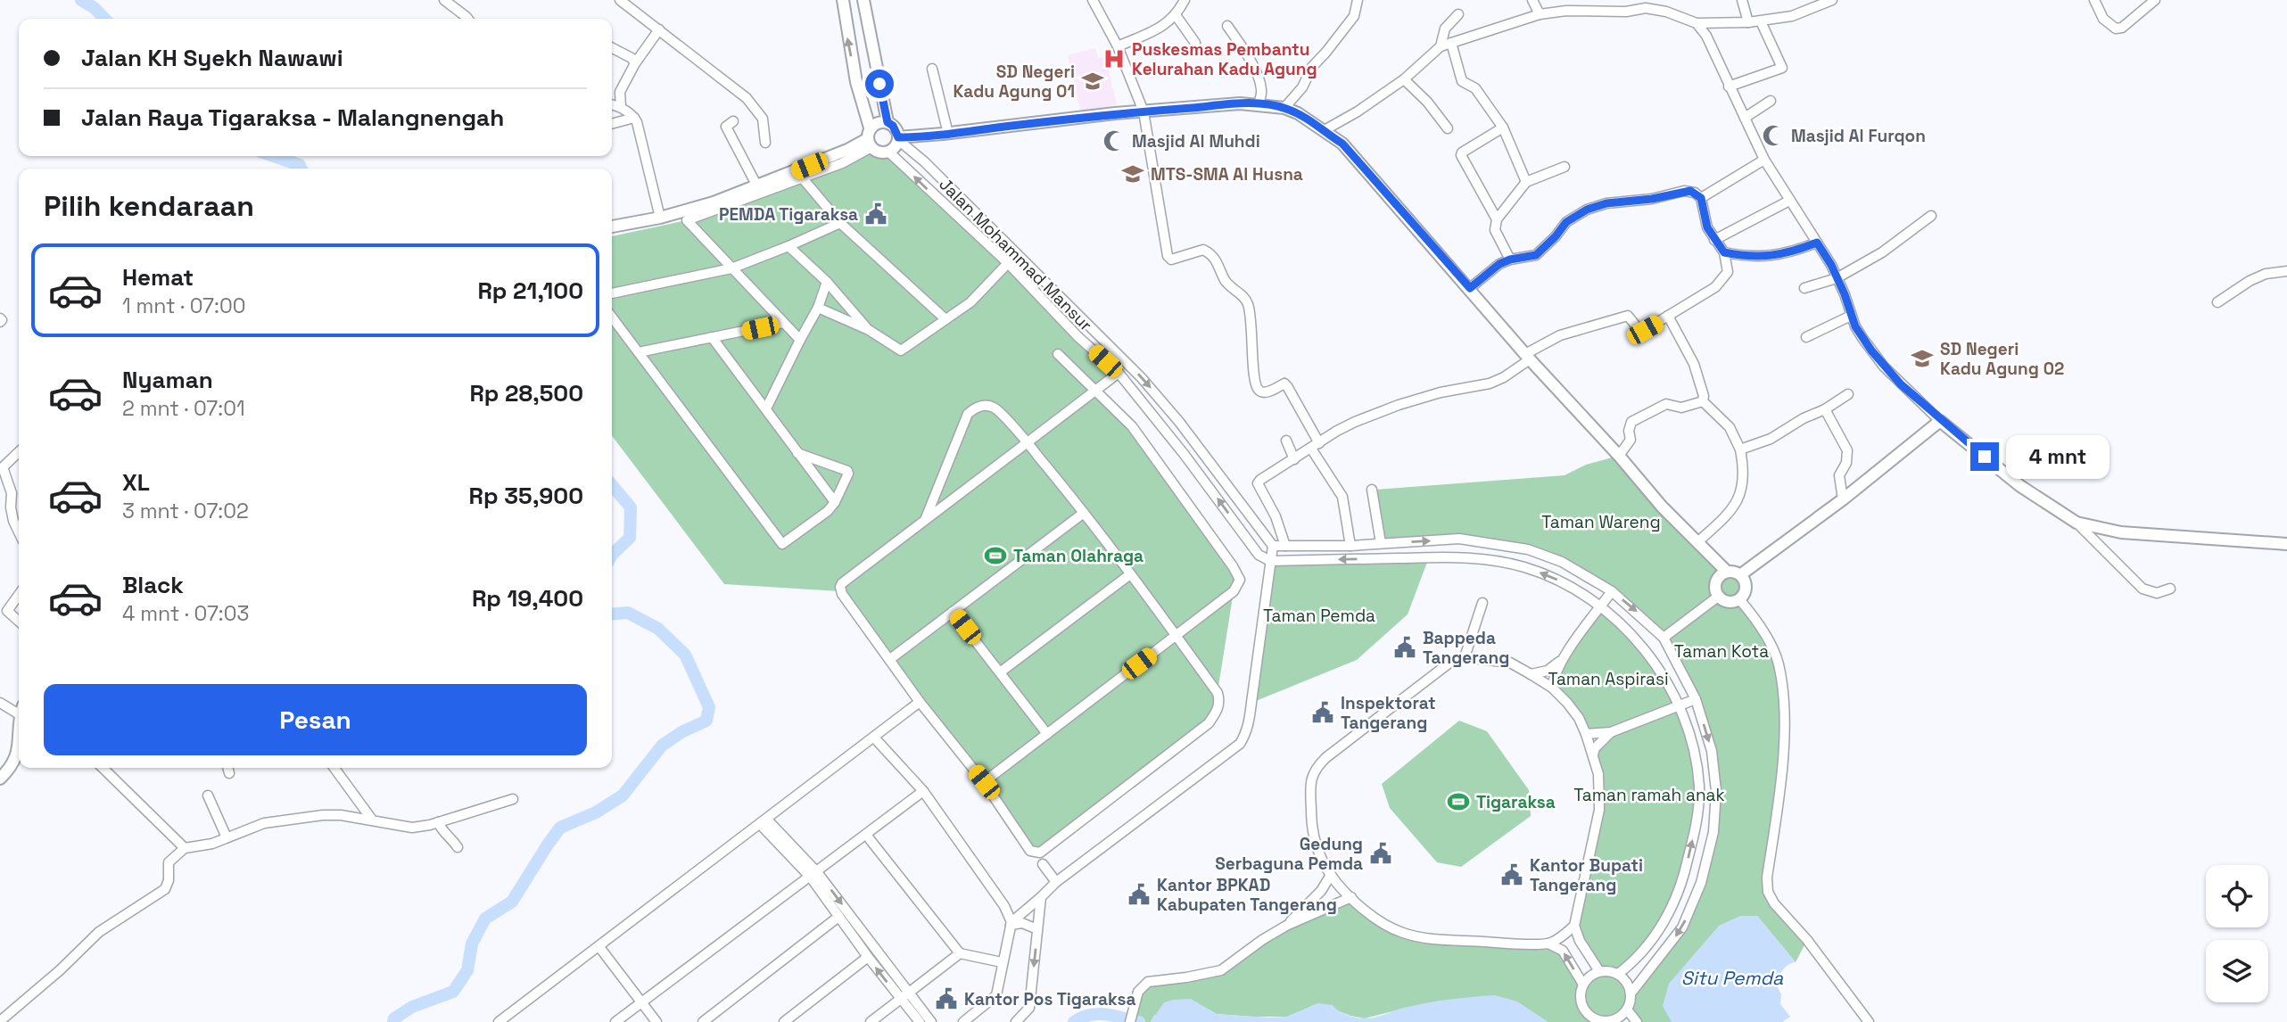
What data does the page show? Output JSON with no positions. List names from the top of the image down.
{
  "streets": {
    "street": ["Jalan Mohammad Mansur"]
  },
  "water": ["Situ Pemda"],
  "parks": [
    "Taman Wareng",
    "Taman Pemda",
    "Taman Kota",
    "Taman Aspirasi",
    "Taman ramah anak"
  ],
  "places": {
    "hospital": ["Puskesmas Pembantu Kelurahan Kadu Agung"],
    "school or university": ["SD Negeri Kadu Agung 01", "MTS-SMA Al Husna", "SD Negeri Kadu Agung 02"],
    "mosque": ["Masjid Al Furqon", "Masjid Al Muhdi"],
    "public building": [
      "PEMDA Tigaraksa",
      "Bappeda Tangerang",
      "Inspektorat Tangerang",
      "Gedung Serbaguna Pemda",
      "Kantor Bupati Tangerang",
      "Kantor BPKAD Kabupaten Tangerang",
      "Kantor Pos Tigaraksa"
    ],
    "sports": ["Taman Olahraga", "Tigaraksa"]
  },
  "page": {
    "banner": ["Jalan KH Syekh Nawawi", "Jalan Raya Tigaraksa - Malangnengah"],
    "heading": "Pilih kendaraan",
    "list": [
      {
        "name": "Hemat",
        "note": "1 mnt · 07:00",
        "value": "Rp 21,100"
      },
      {
        "name": "Nyaman",
        "note": "2 mnt · 07:01",
        "value": "Rp 28,500"
      },
      {
        "name": "XL",
        "note": "3 mnt · 07:02",
        "value": "Rp 35,900"
      },
      {
        "name": "Black",
        "note": "4 mnt · 07:03",
        "value": "Rp 19,400"
      }
    ],
    "bubble": "4 mnt",
    "buttons": "Pesan"
  }
}
